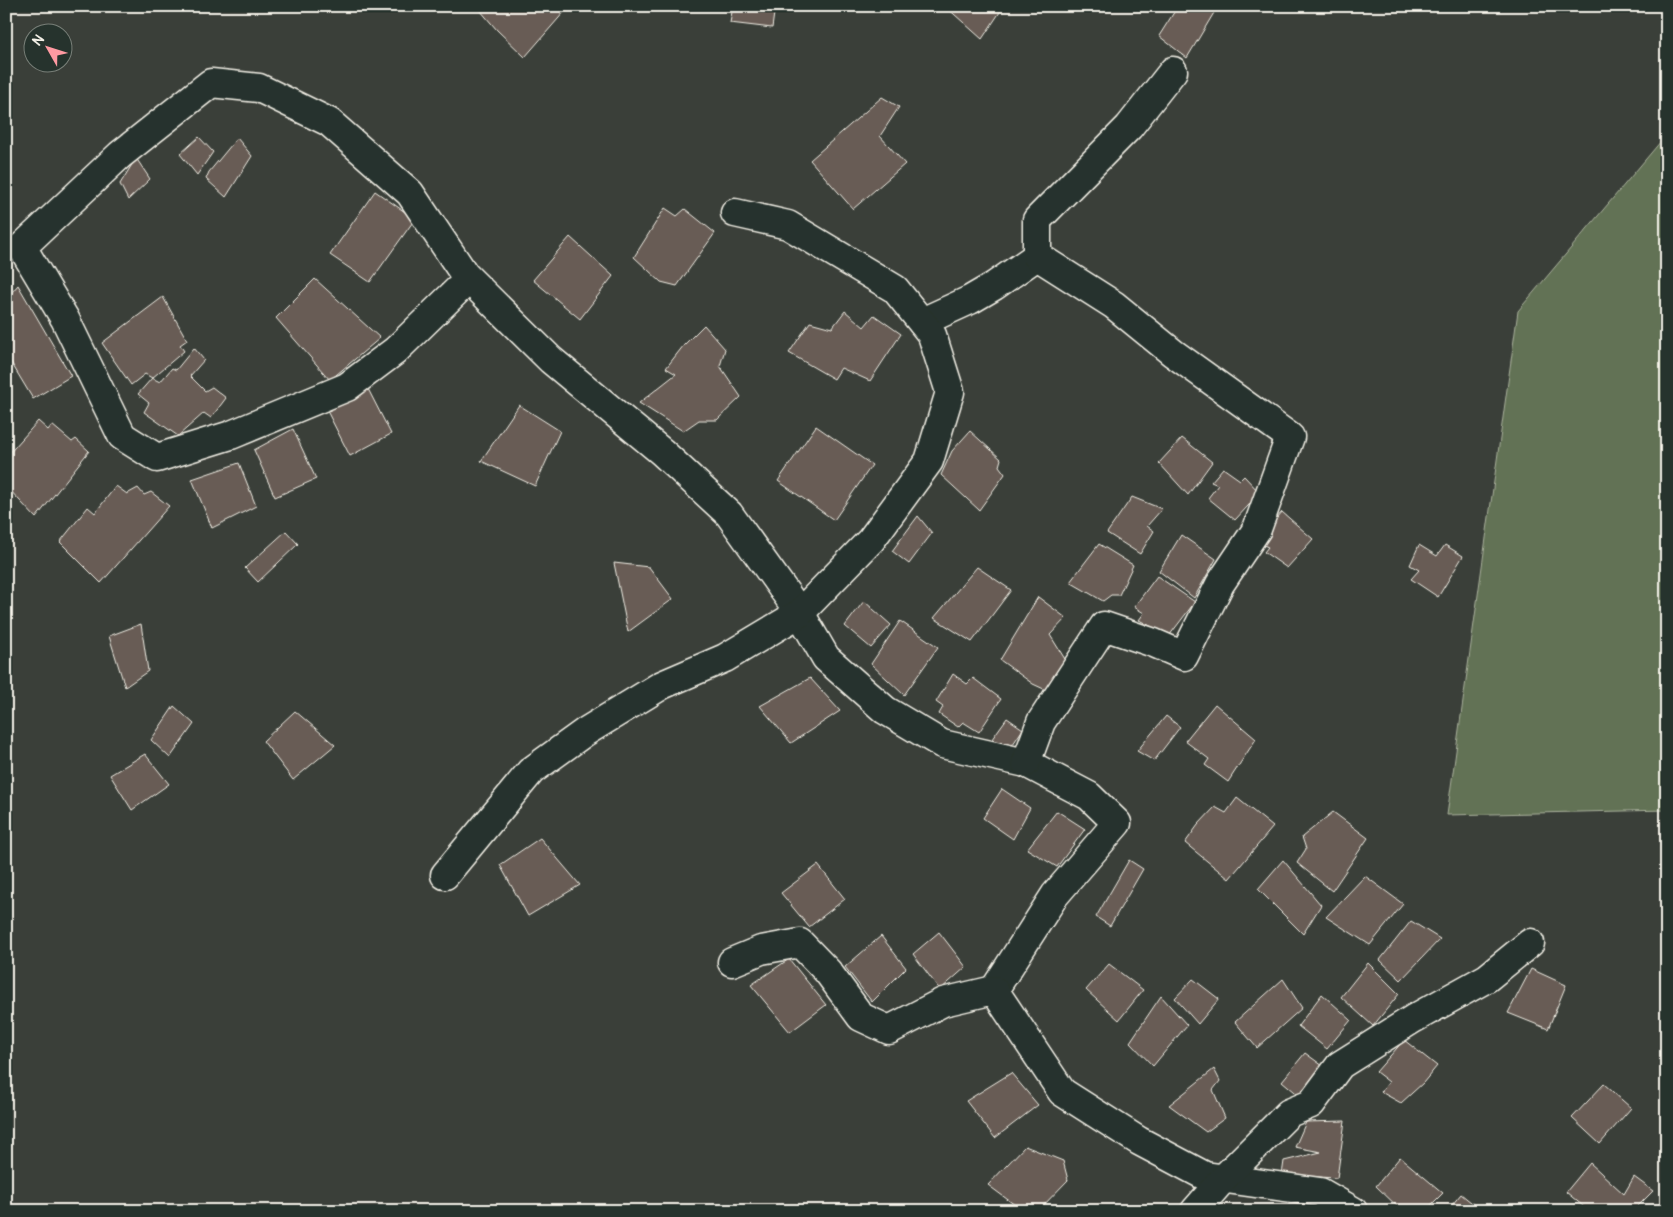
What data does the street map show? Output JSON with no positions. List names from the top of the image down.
{
  "north": "top left"
}
